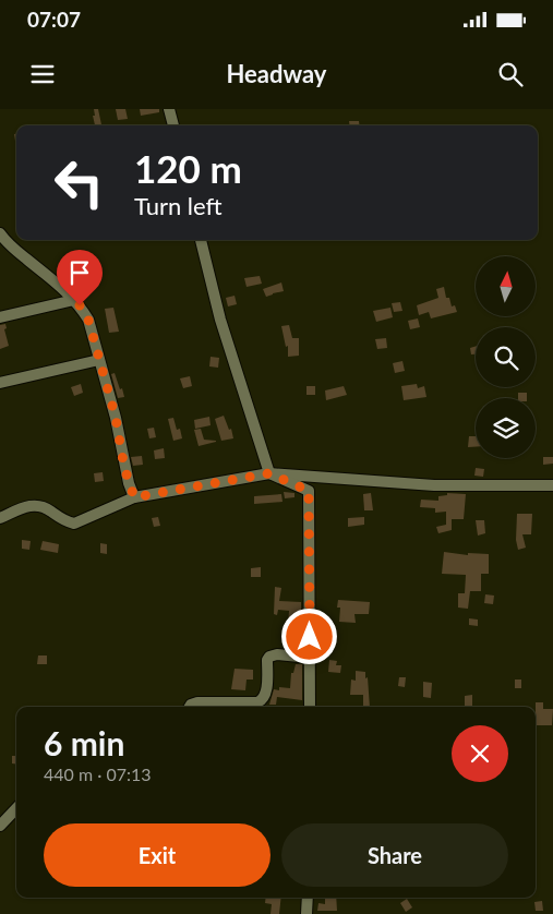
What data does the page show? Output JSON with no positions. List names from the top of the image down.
{
  "north": "top",
  "page": {
    "status": "07:07",
    "header": "Headway",
    "turn": ["120 m", "Turn left"],
    "heading": ["6 min", "440 m · 07:13"],
    "buttons": ["Exit", "Share"]
  }
}
